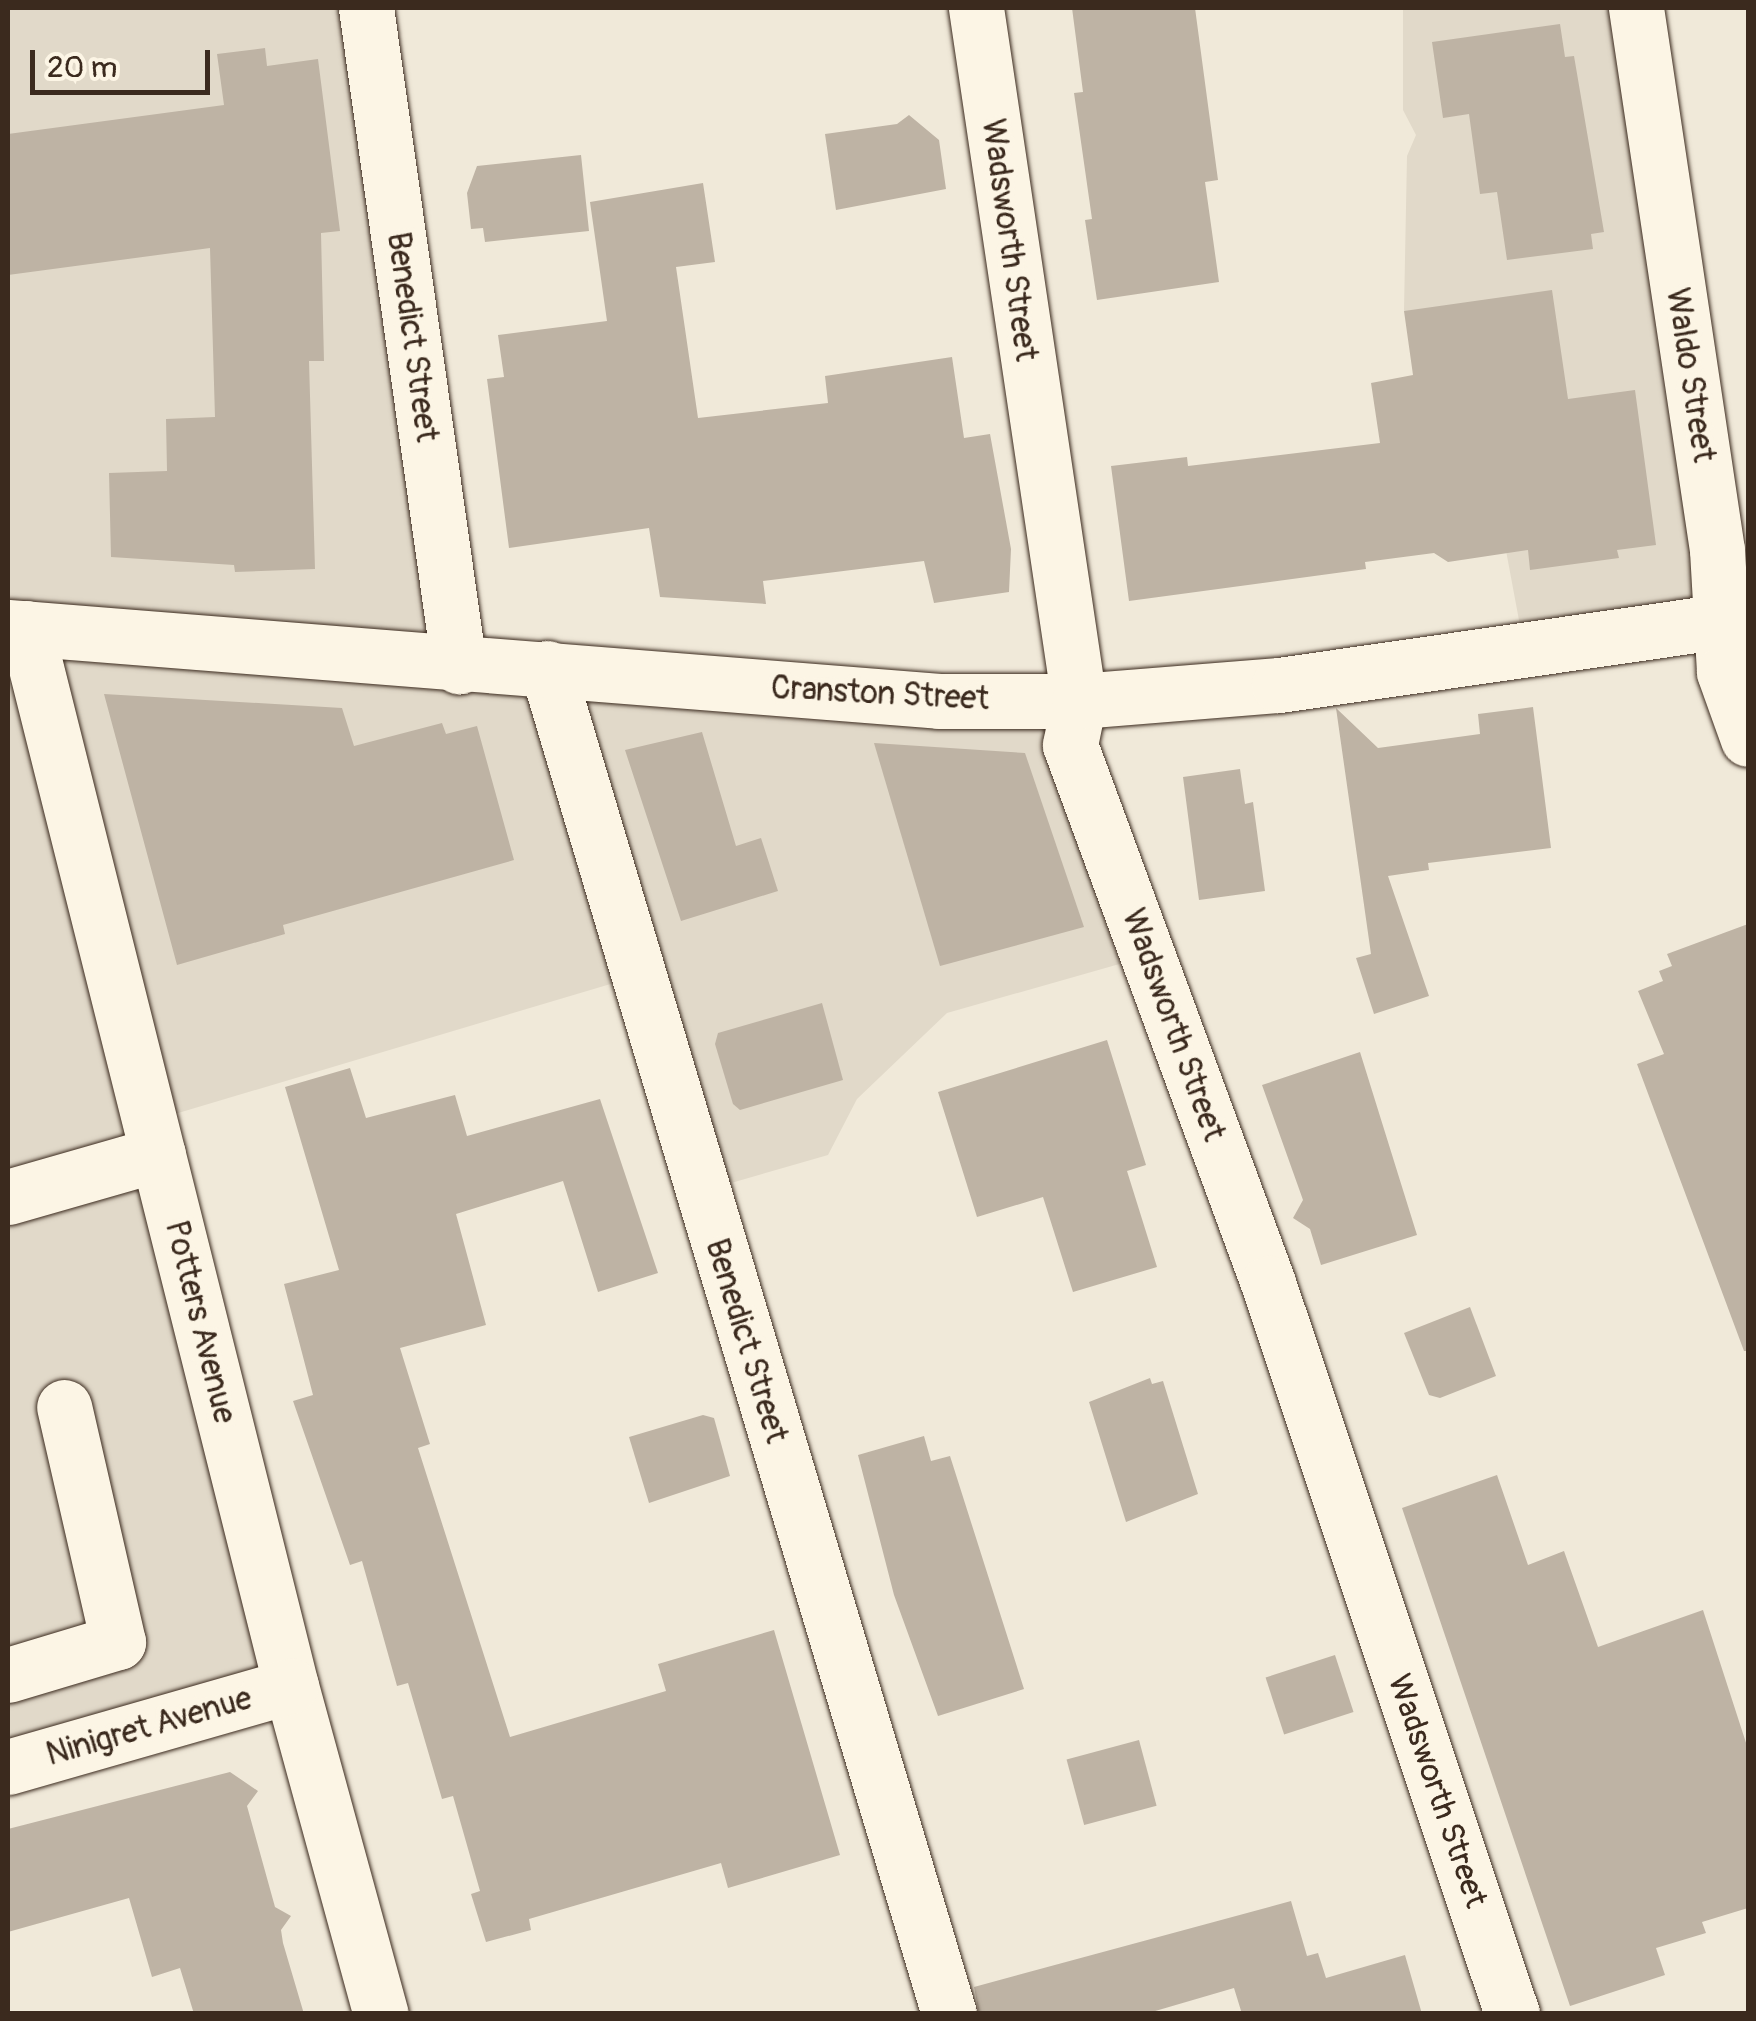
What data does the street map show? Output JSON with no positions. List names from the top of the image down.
{
  "streets": {
    "street": [
      "Wadsworth Street",
      "Benedict Street",
      "Waldo Street",
      "Cranston Street",
      "Potters Avenue",
      "Ninigret Avenue"
    ]
  },
  "crossings": [
    ["Wadsworth Street", "Cranston Street"],
    ["Benedict Street", "Cranston Street"],
    ["Waldo Street", "Cranston Street"],
    ["Cranston Street", "Potters Avenue"],
    ["Potters Avenue", "Ninigret Avenue"]
  ],
  "scale_bar": "20 m"
}
